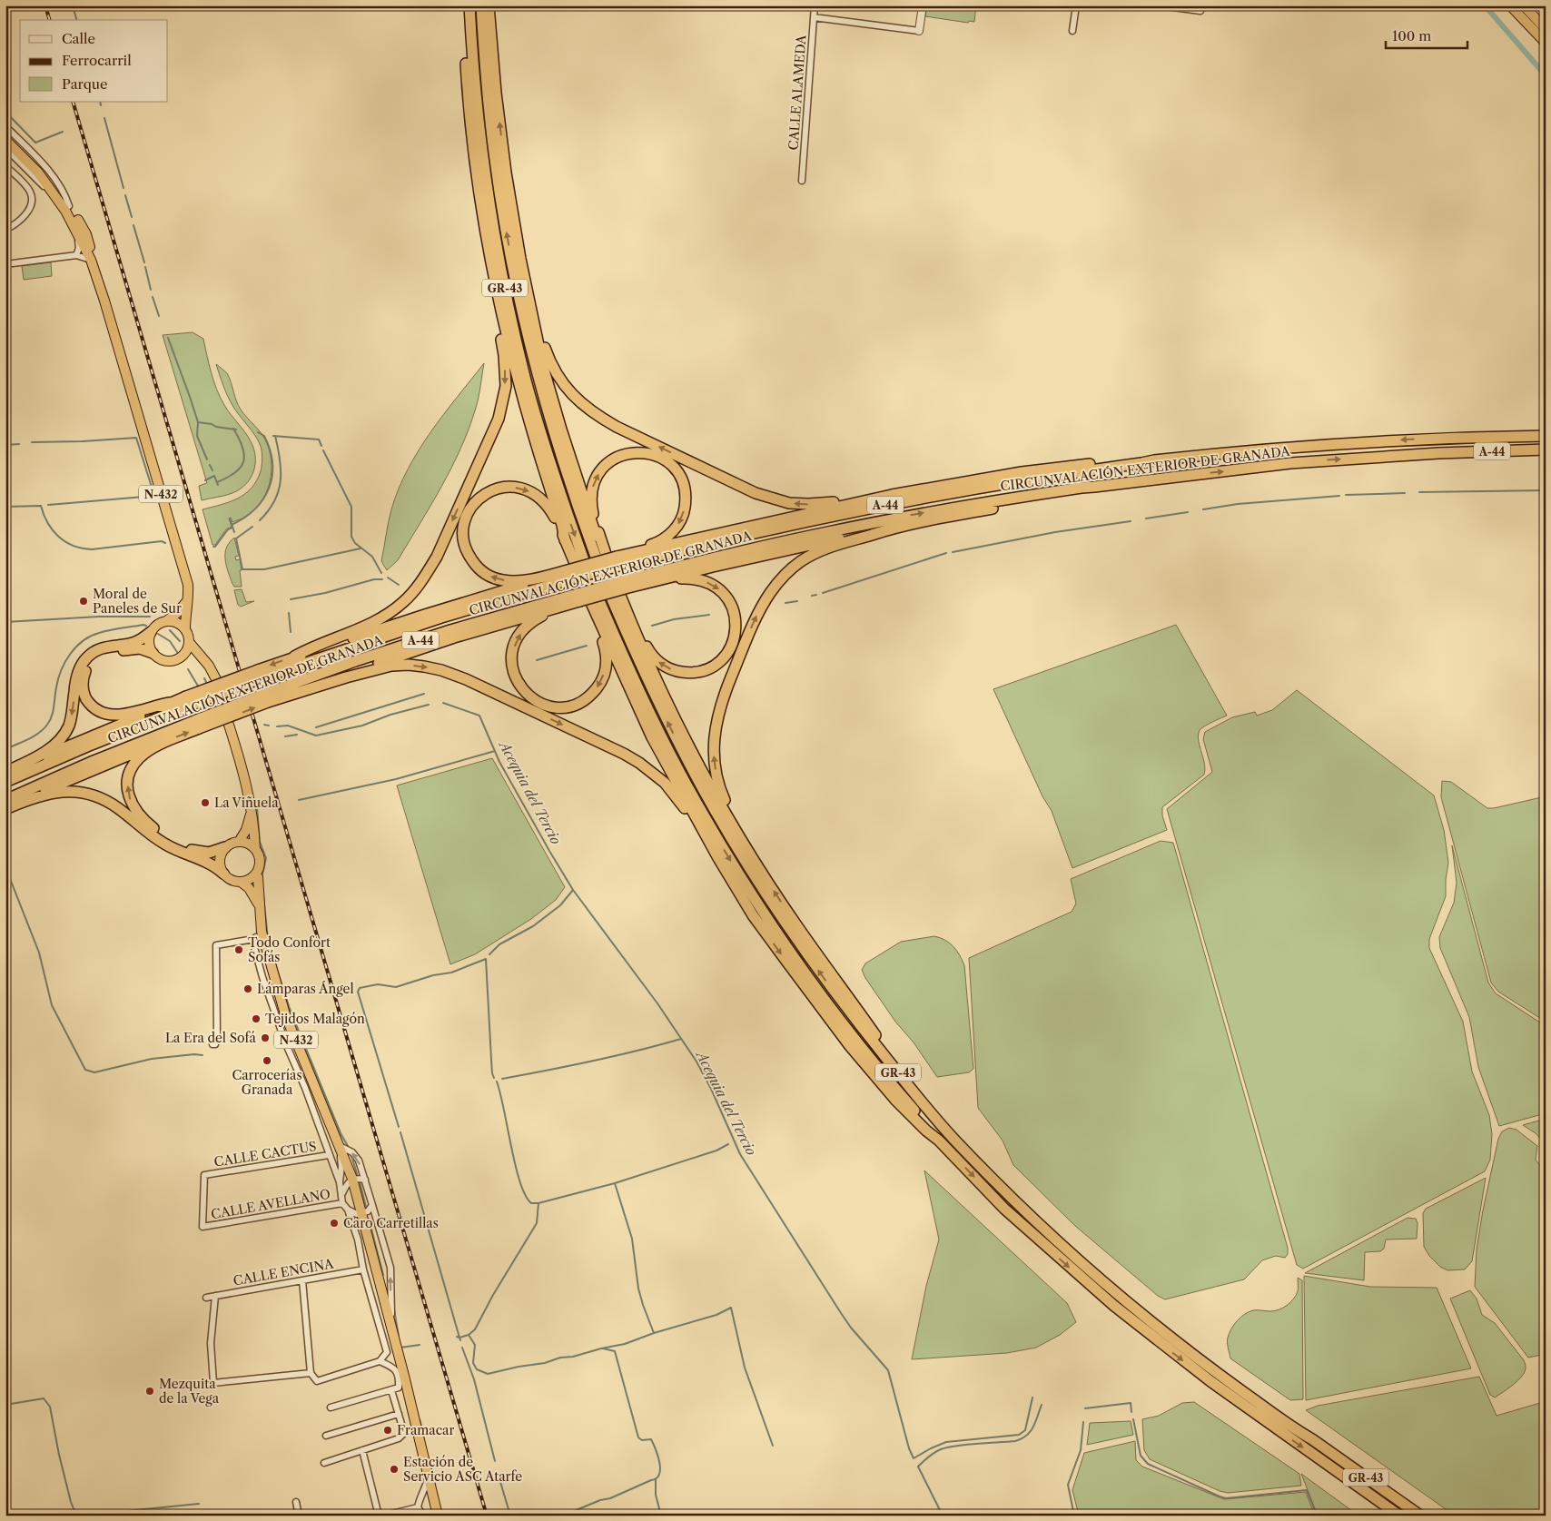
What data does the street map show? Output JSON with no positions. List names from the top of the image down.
{
  "streets": {
    "highway": [
      "GR-43",
      "A-44",
      "CIRCUNVALACIÓN EXTERIOR DE GRANADA",
      "N-432"
    ],
    "street": [
      "CALLE ALAMEDA",
      "CALLE CACTUS",
      "CALLE AVELLANO",
      "CALLE ENCINA"
    ]
  },
  "crossings": [
    ["GR-43", "CIRCUNVALACIÓN EXTERIOR DE GRANADA"],
    ["CALLE CACTUS", "CALLE AVELLANO"]
  ],
  "water": ["Acequia del Tercio"],
  "places": [
    "Moral de Paneles de Sur",
    "La Viñuela",
    "Todo Confort Sofás",
    "Lámparas Ángel",
    "Tejidos Malagón",
    "La Era del Sofá",
    "Carrocerías Granada",
    "Caro Carretillas",
    "Mezquita de la Vega",
    "Framacar",
    "Estación de Servicio ASC Atarfe"
  ],
  "legend": ["Calle", "Ferrocarril", "Parque"],
  "scale_bar": "100 m"
}
